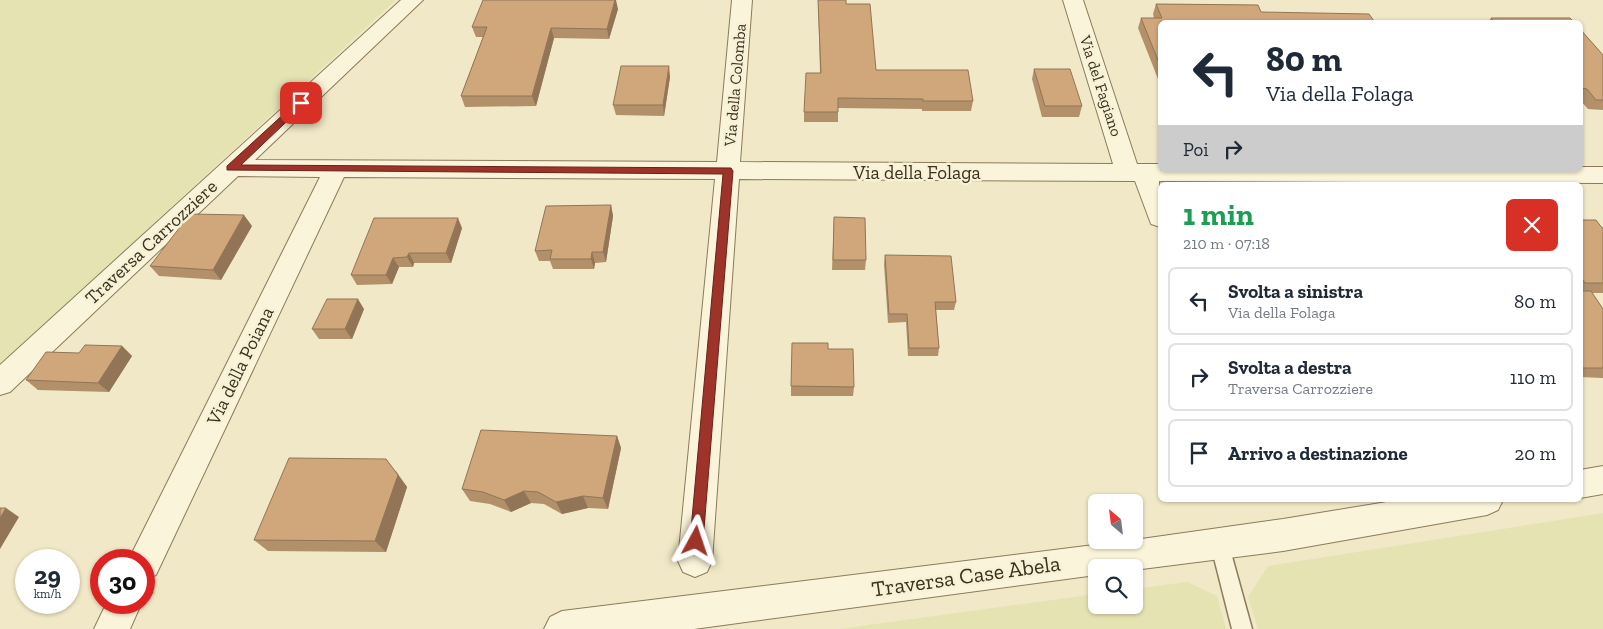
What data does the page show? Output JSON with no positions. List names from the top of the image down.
{
  "streets": {
    "street": [
      "Via della Colomba",
      "Via del Fagiano",
      "Via della Folaga",
      "Traversa Carrozziere",
      "Via della Poiana",
      "Traversa Case Abela"
    ]
  },
  "crossings": [
    ["Via della Colomba", "Via della Folaga"],
    ["Via del Fagiano", "Via della Folaga"],
    ["Via della Folaga", "Traversa Carrozziere"],
    ["Via della Folaga", "Via della Poiana"]
  ],
  "north": "top left",
  "page": {
    "turn": ["80 m", "Via della Folaga"],
    "then": "Poi",
    "heading": ["1 min", "210 m · 07:18"],
    "list": [
      {
        "name": "Svolta a sinistra",
        "note": "Via della Folaga",
        "value": "80 m"
      },
      {
        "name": "Svolta a destra",
        "note": "Traversa Carrozziere",
        "value": "110 m"
      },
      {
        "name": "Arrivo a destinazione",
        "value": "20 m"
      }
    ],
    "speed": "29 km/h",
    "limit": "30"
  }
}
